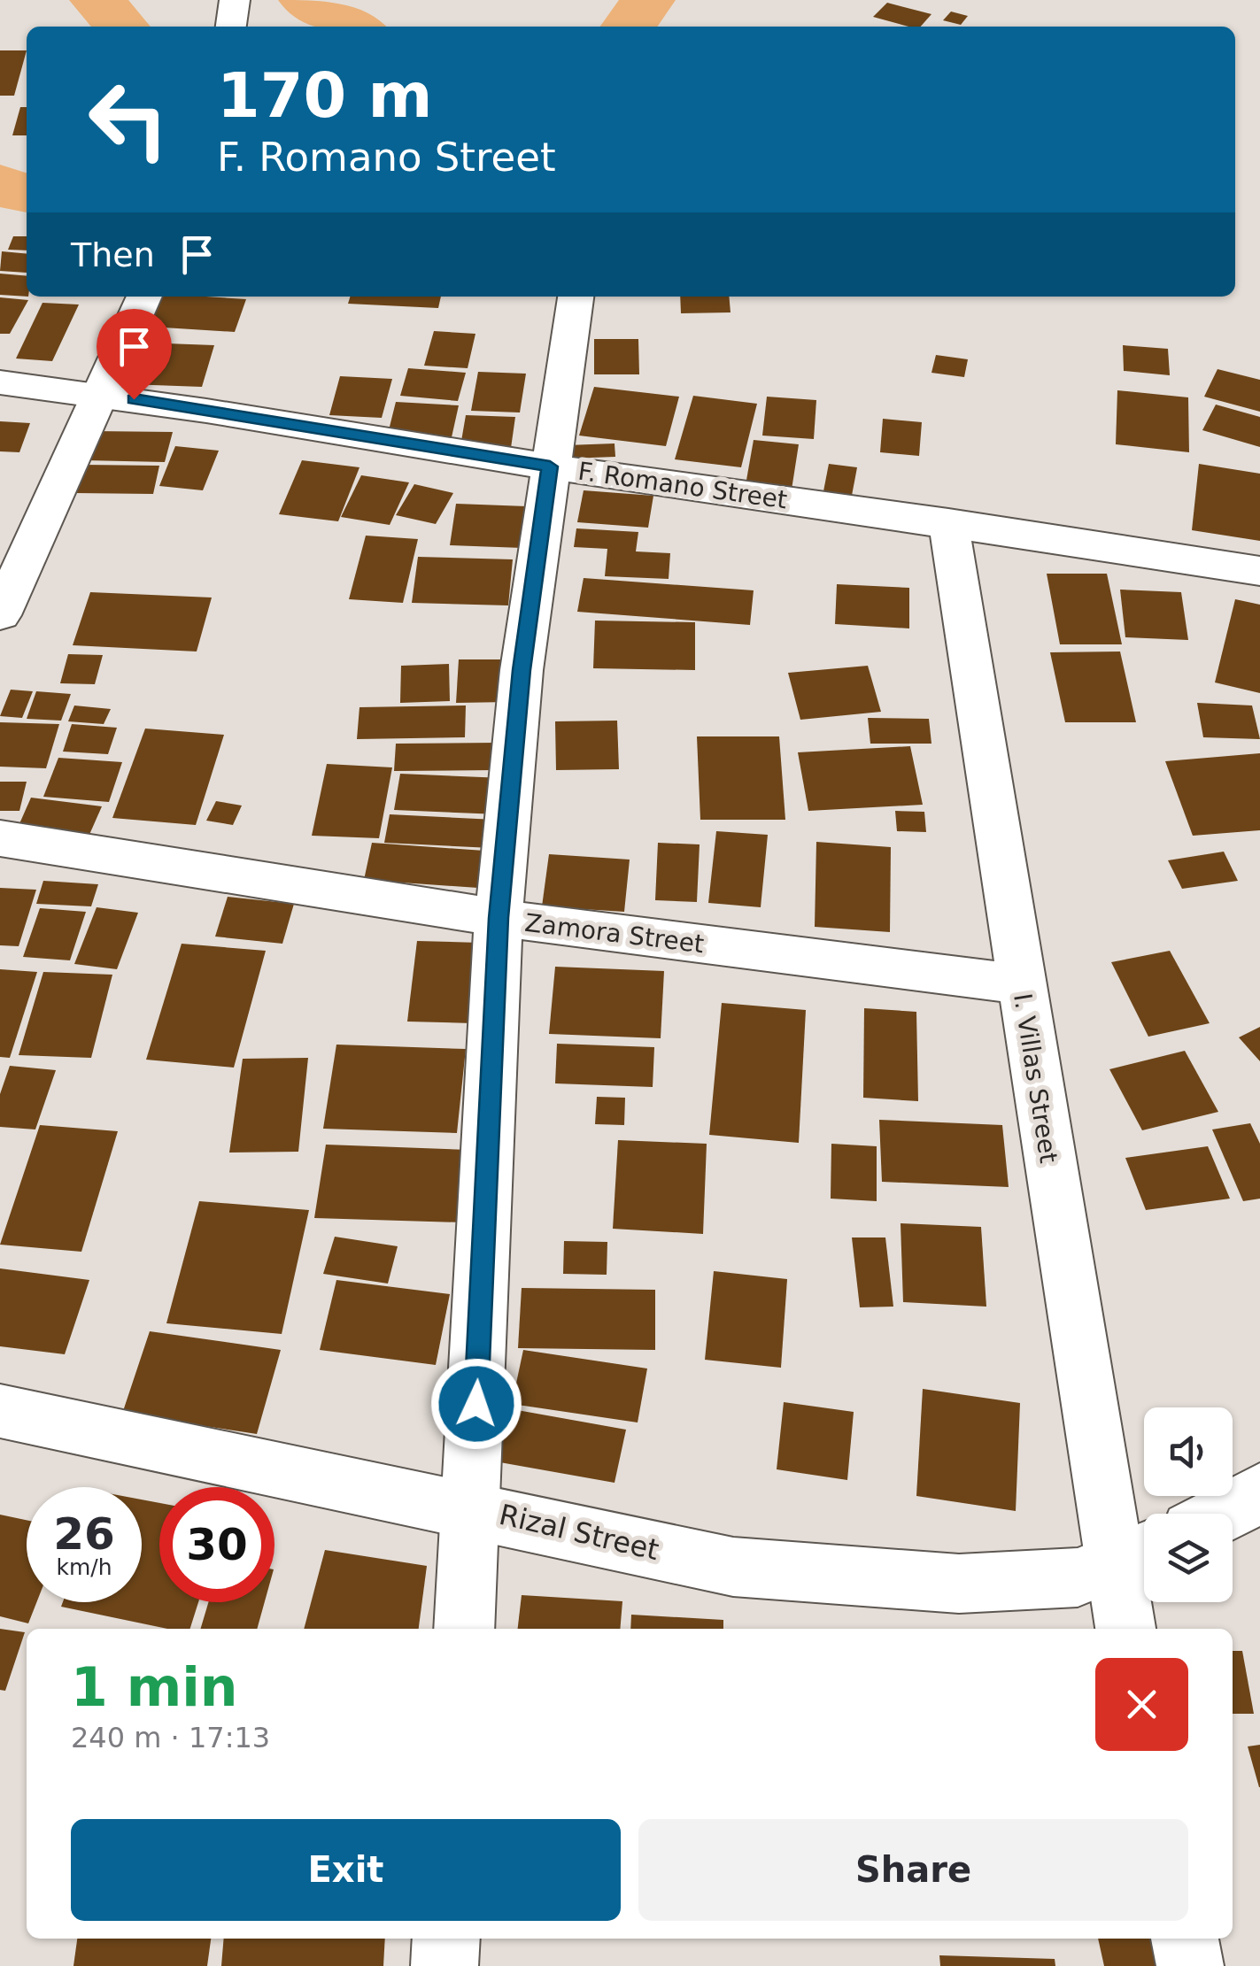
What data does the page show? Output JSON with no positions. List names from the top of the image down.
{
  "streets": {
    "street": [
      "F. Romano Street",
      "Zamora Street",
      "I. Villas Street",
      "Rizal Street"
    ]
  },
  "crossings": [
    ["F. Romano Street", "I. Villas Street"],
    ["Zamora Street", "I. Villas Street"],
    ["I. Villas Street", "Rizal Street"]
  ],
  "page": {
    "turn": ["170 m", "F. Romano Street"],
    "then": "Then",
    "speed": "26 km/h",
    "limit": "30",
    "heading": ["1 min", "240 m · 17:13"],
    "buttons": ["Exit", "Share"]
  }
}
